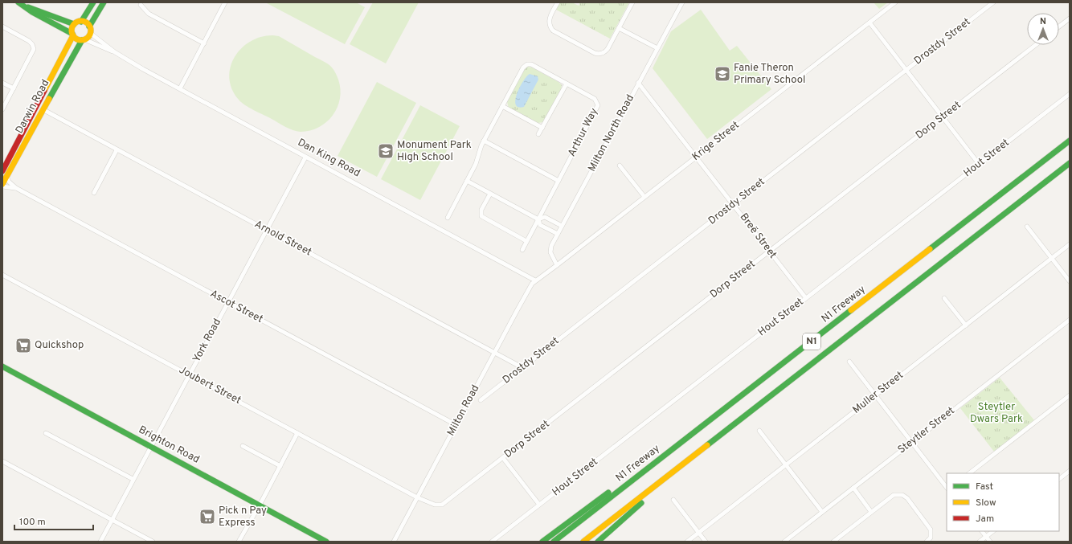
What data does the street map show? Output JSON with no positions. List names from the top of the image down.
{
  "streets": {
    "main road": [
      "Darwin Road",
      "N1 Freeway",
      "N1",
      "Brighton Road"
    ],
    "street": [
      "Drostdy Street",
      "Dorp Street",
      "Arthur Way",
      "Milton North Road",
      "Krige Street",
      "Dan King Road",
      "Hout Street",
      "Breë Street",
      "Arnold Street",
      "Ascot Street",
      "York Road",
      "Joubert Street",
      "Muller Street",
      "Milton Road",
      "Steytler Street"
    ]
  },
  "crossings": [
    ["Drostdy Street", "Breë Street"],
    ["Drostdy Street", "Arnold Street"],
    ["Darwin Road", "Dan King Road"],
    ["Darwin Road", "Arnold Street"],
    ["Darwin Road", "Ascot Street"],
    ["Dorp Street", "Breë Street"],
    ["Dorp Street", "Joubert Street"],
    ["Dorp Street", "Milton Road"],
    ["Milton North Road", "Krige Street"],
    ["Milton North Road", "Breë Street"],
    ["Krige Street", "Dan King Road"],
    ["Krige Street", "Breë Street"],
    ["Krige Street", "Milton Road"],
    ["Dan King Road", "York Road"],
    ["Dan King Road", "Milton Road"],
    ["Hout Street", "Breë Street"],
    ["Arnold Street", "York Road"],
    ["Arnold Street", "Milton Road"],
    ["Ascot Street", "York Road"],
    ["Ascot Street", "Milton Road"],
    ["York Road", "Joubert Street"],
    ["York Road", "Brighton Road"],
    ["Joubert Street", "Milton Road"]
  ],
  "parks": ["Steytler Dwars Park"],
  "places": {
    "school or university": ["Fanie Theron Primary School", "Monument Park High School"],
    "supermarket": ["Quickshop", "Pick n Pay Express"]
  },
  "legend": ["Fast", "Slow", "Jam"],
  "scale_bar": "100 m",
  "north": "top"
}
